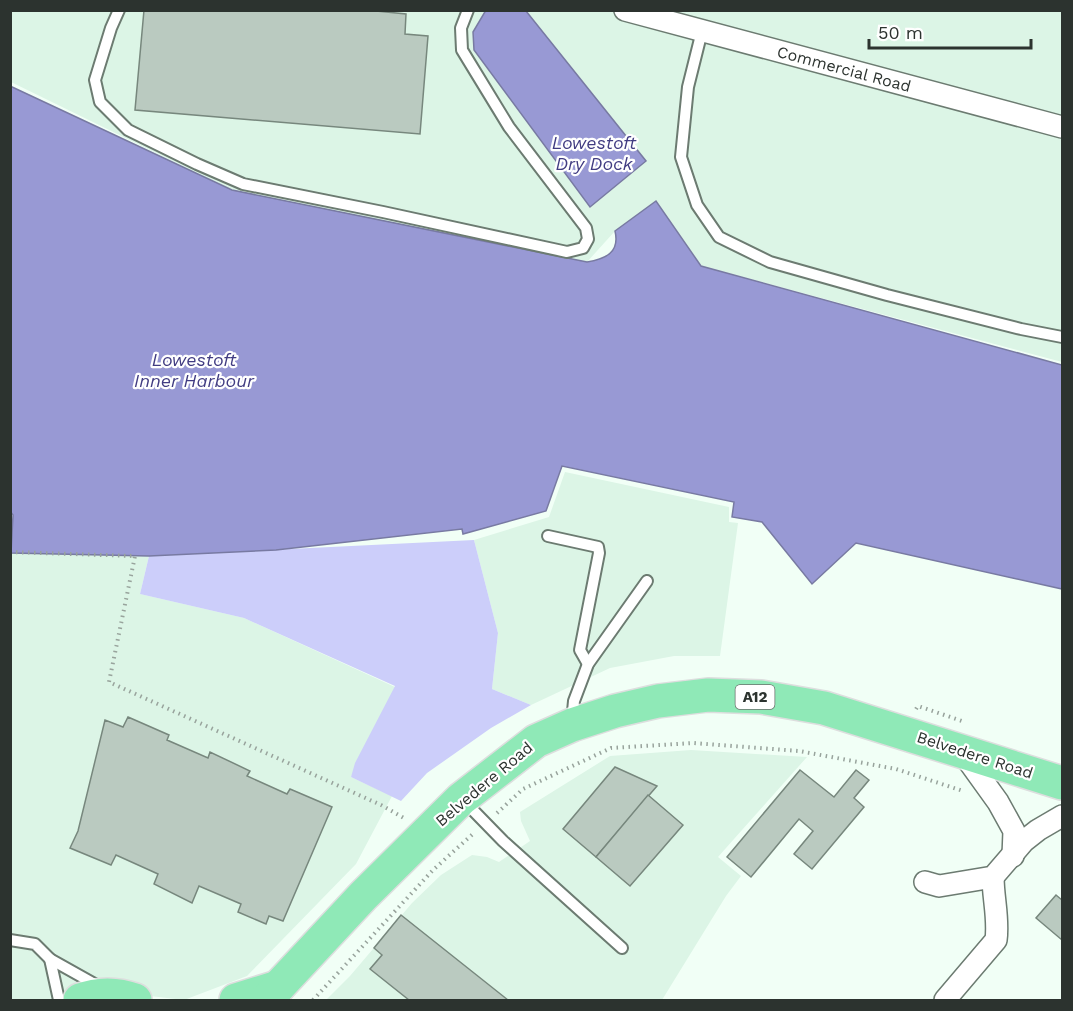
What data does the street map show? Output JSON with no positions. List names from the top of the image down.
{
  "streets": {
    "highway": ["A12", "Belvedere Road"],
    "street": ["Commercial Road"]
  },
  "water": ["Lowestoft Dry Dock", "Lowestoft Inner Harbour"],
  "scale_bar": "50 m"
}
